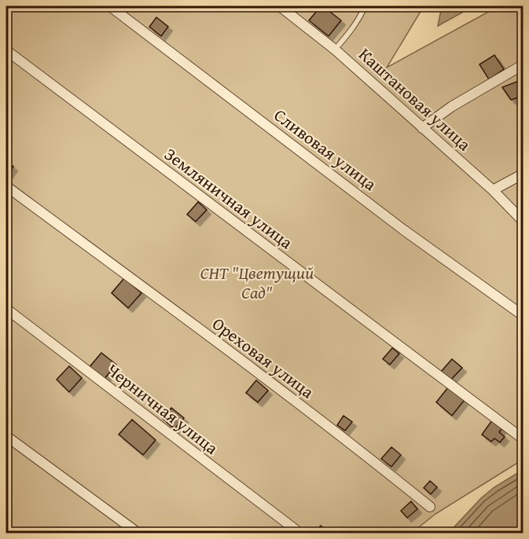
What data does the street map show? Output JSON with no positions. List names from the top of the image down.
{
  "streets": {
    "street": [
      "Каштановая улица",
      "Сливовая улица",
      "Земляничная улица",
      "Ореховая улица",
      "Черничная улица"
    ]
  },
  "parks": ["СНТ \"Цветущий Сад\""]
}
